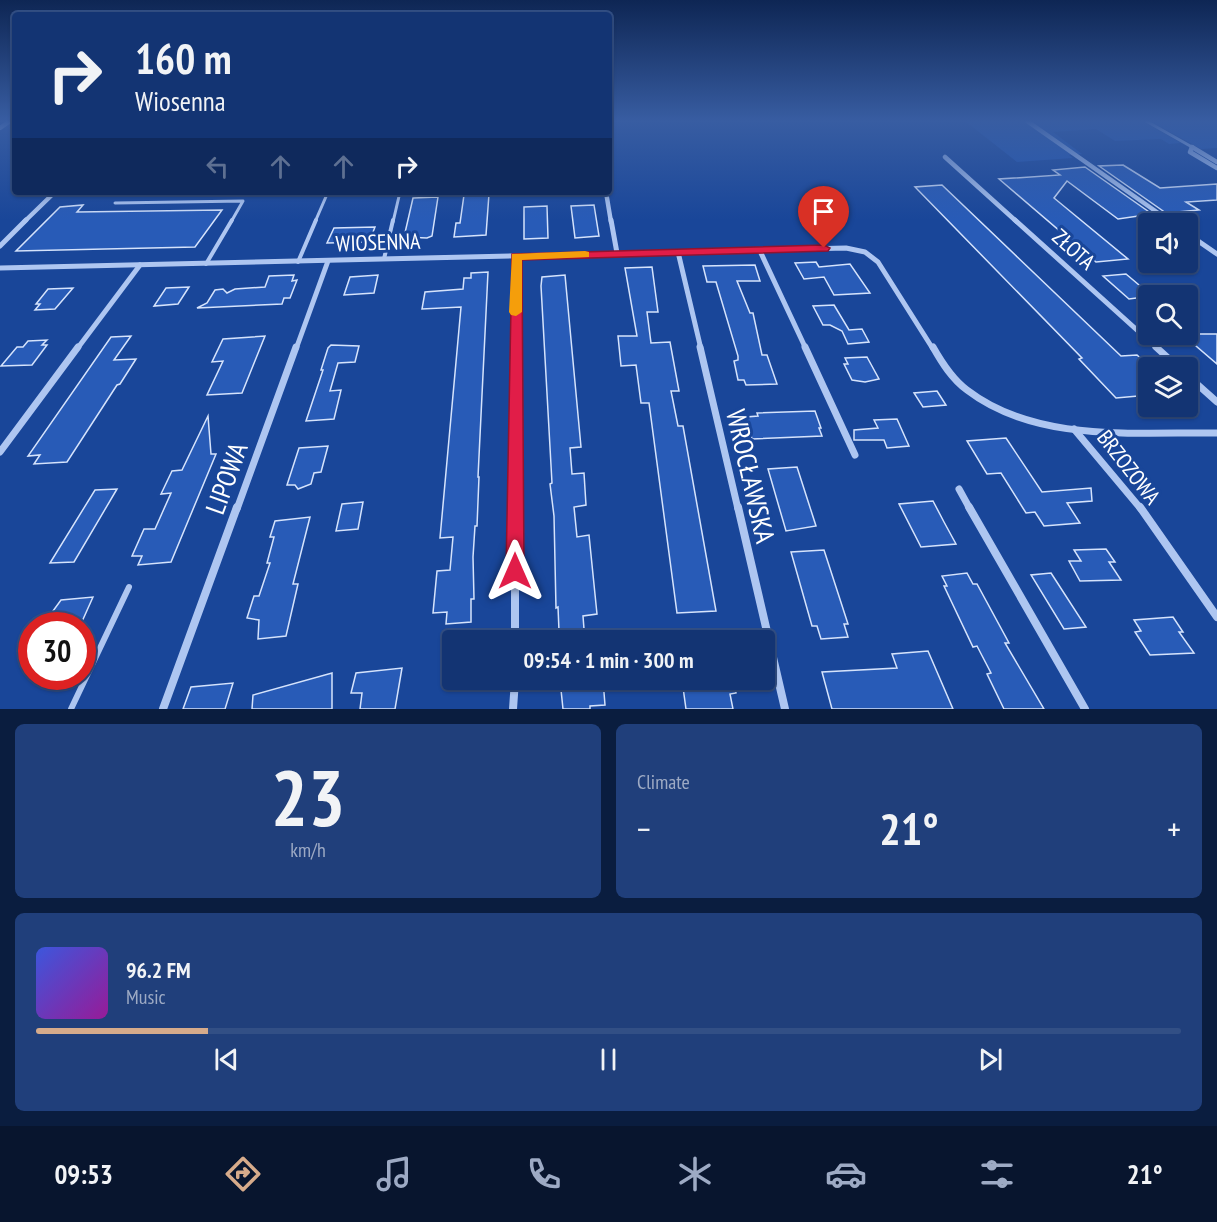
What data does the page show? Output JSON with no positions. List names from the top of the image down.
{
  "streets": {
    "street": [
      "WIOSENNA",
      "ZŁOTA",
      "BRZOZOWA",
      "WROCŁAWSKA",
      "LIPOWA"
    ]
  },
  "crossings": [
    ["WIOSENNA", "BRZOZOWA"],
    ["WIOSENNA", "WROCŁAWSKA"],
    ["WIOSENNA", "LIPOWA"]
  ],
  "page": {
    "turn": ["160 m", "Wiosenna"],
    "limit": "30",
    "trip": "09:54 · 1 min · 300 m",
    "tile": [
      ["23", "km/h"],
      "Climate"
    ],
    "heat": ["−", "21°", "+"],
    "song": ["96.2 FM", "Music"],
    "tabs": ["09:53", "21°"]
  }
}
